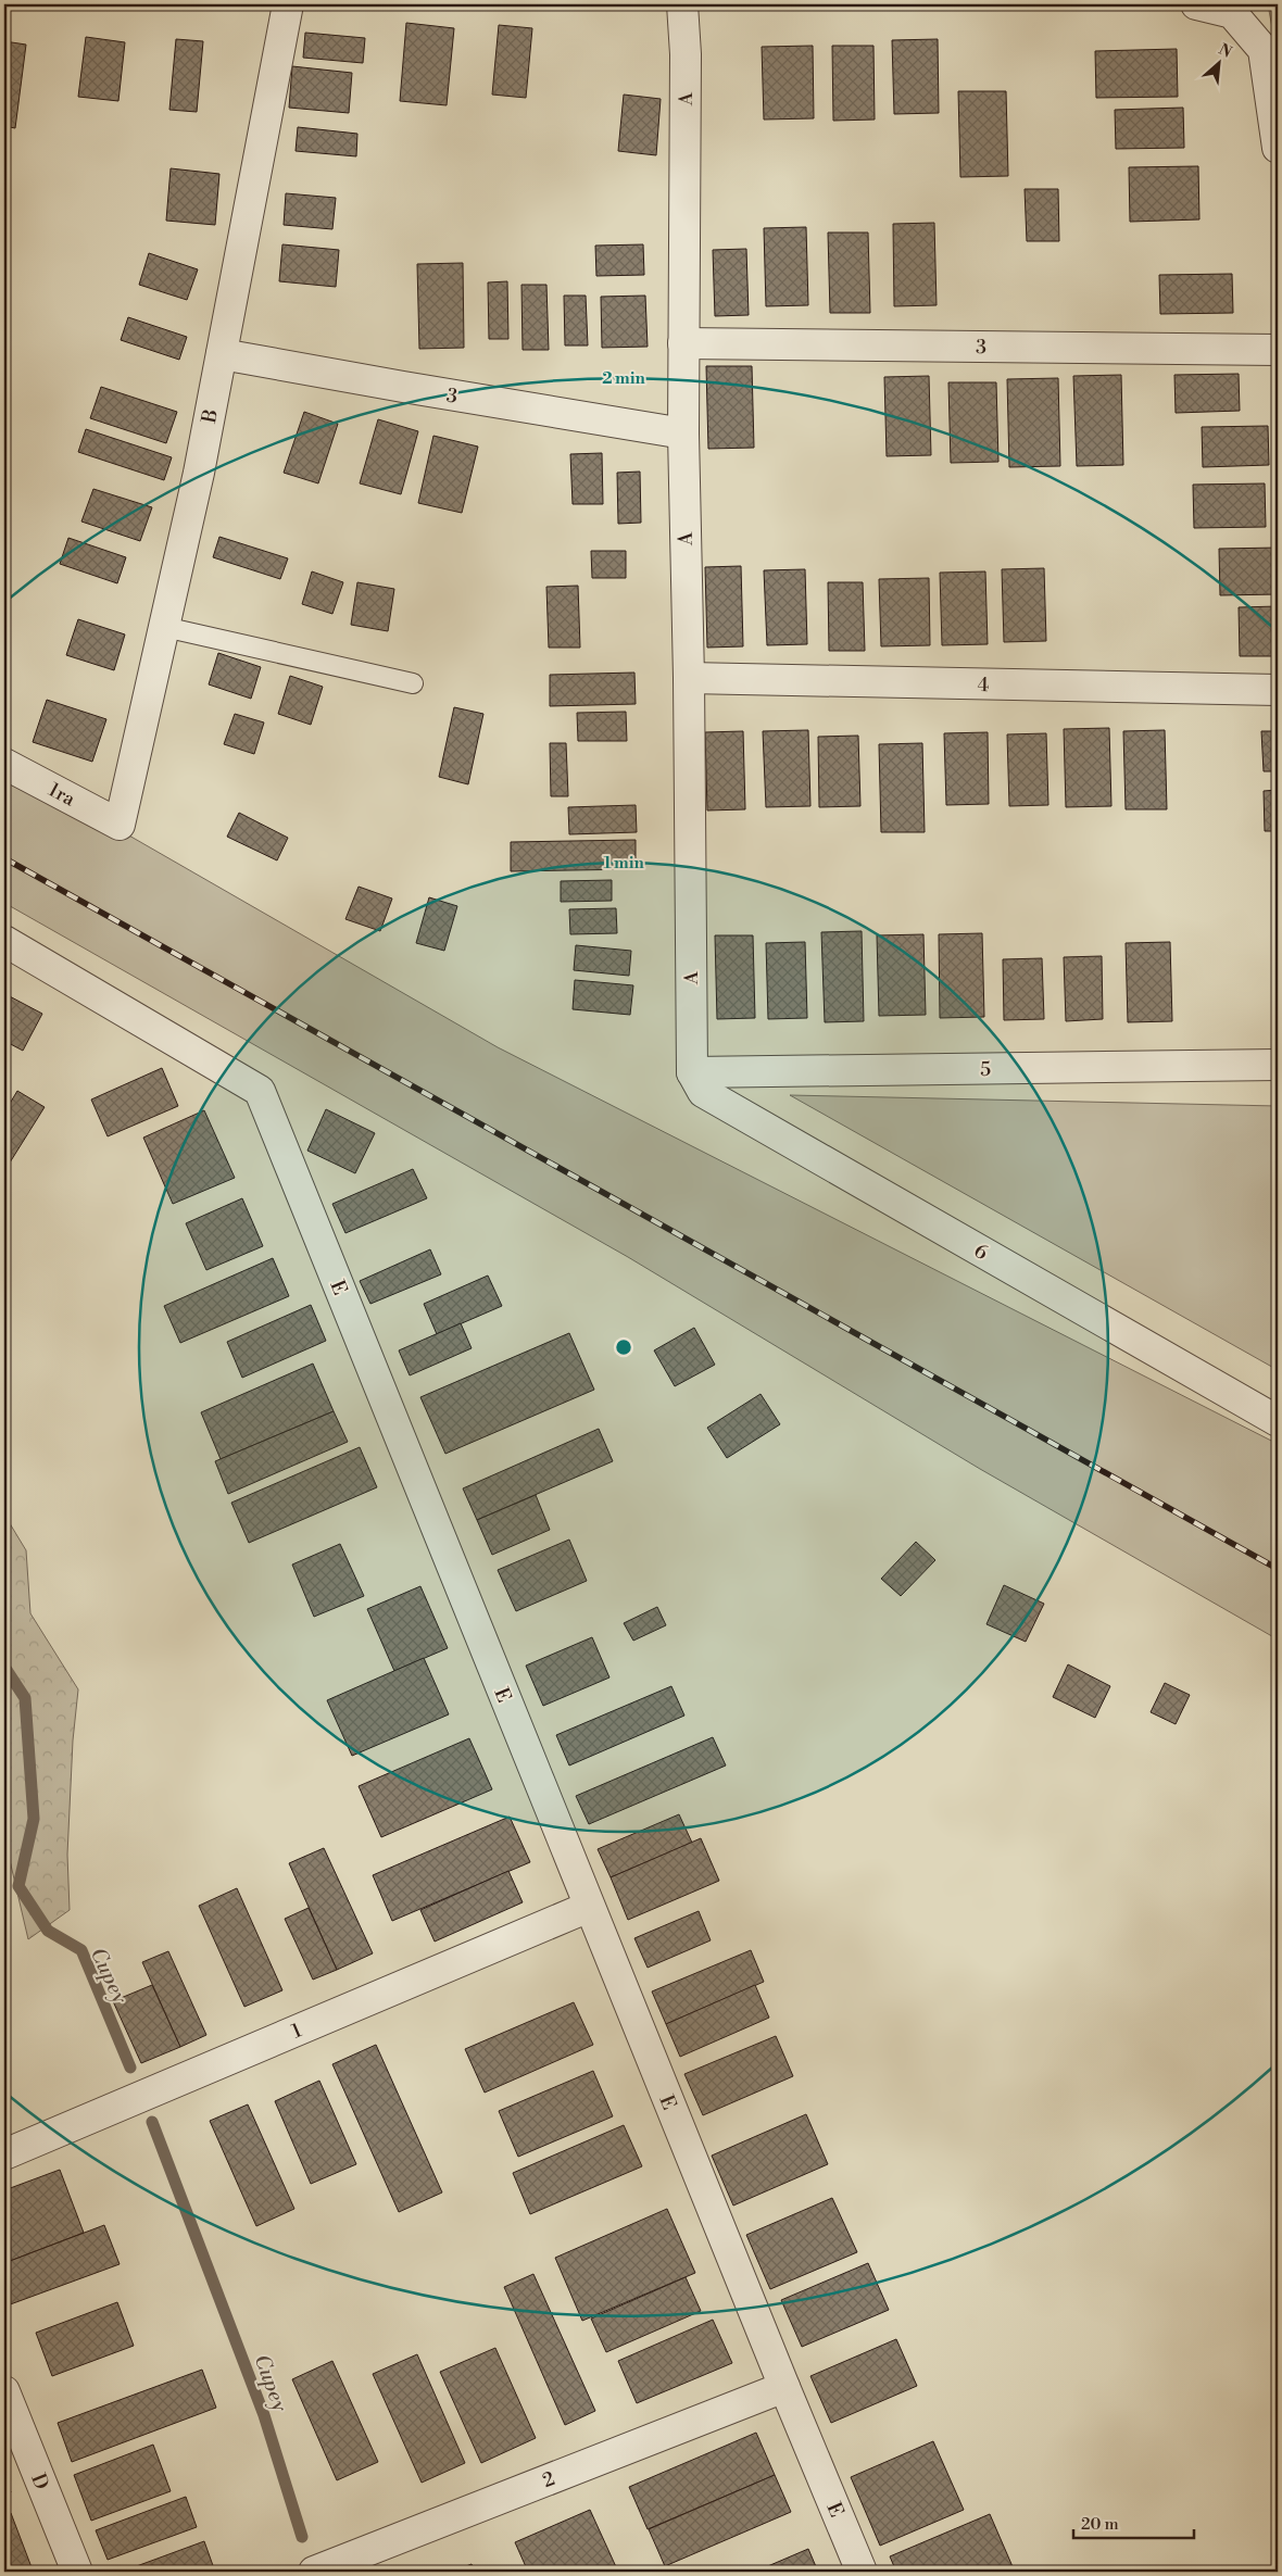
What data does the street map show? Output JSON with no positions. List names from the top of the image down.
{
  "streets": {
    "street": [
      "A",
      "3",
      "B",
      "4",
      "1ra",
      "5",
      "6",
      "E",
      "1",
      "2",
      "D"
    ]
  },
  "crossings": [
    ["A", "3"],
    ["A", "4"],
    ["A", "5"],
    ["A", "6"],
    ["3", "B"],
    ["B", "1ra"],
    ["5", "6"],
    ["E", "1"],
    ["E", "2"]
  ],
  "water": ["Cupey"],
  "scale_bar": "20 m",
  "north": "top right",
  "rings": ["2 min", "1 min"]
}
